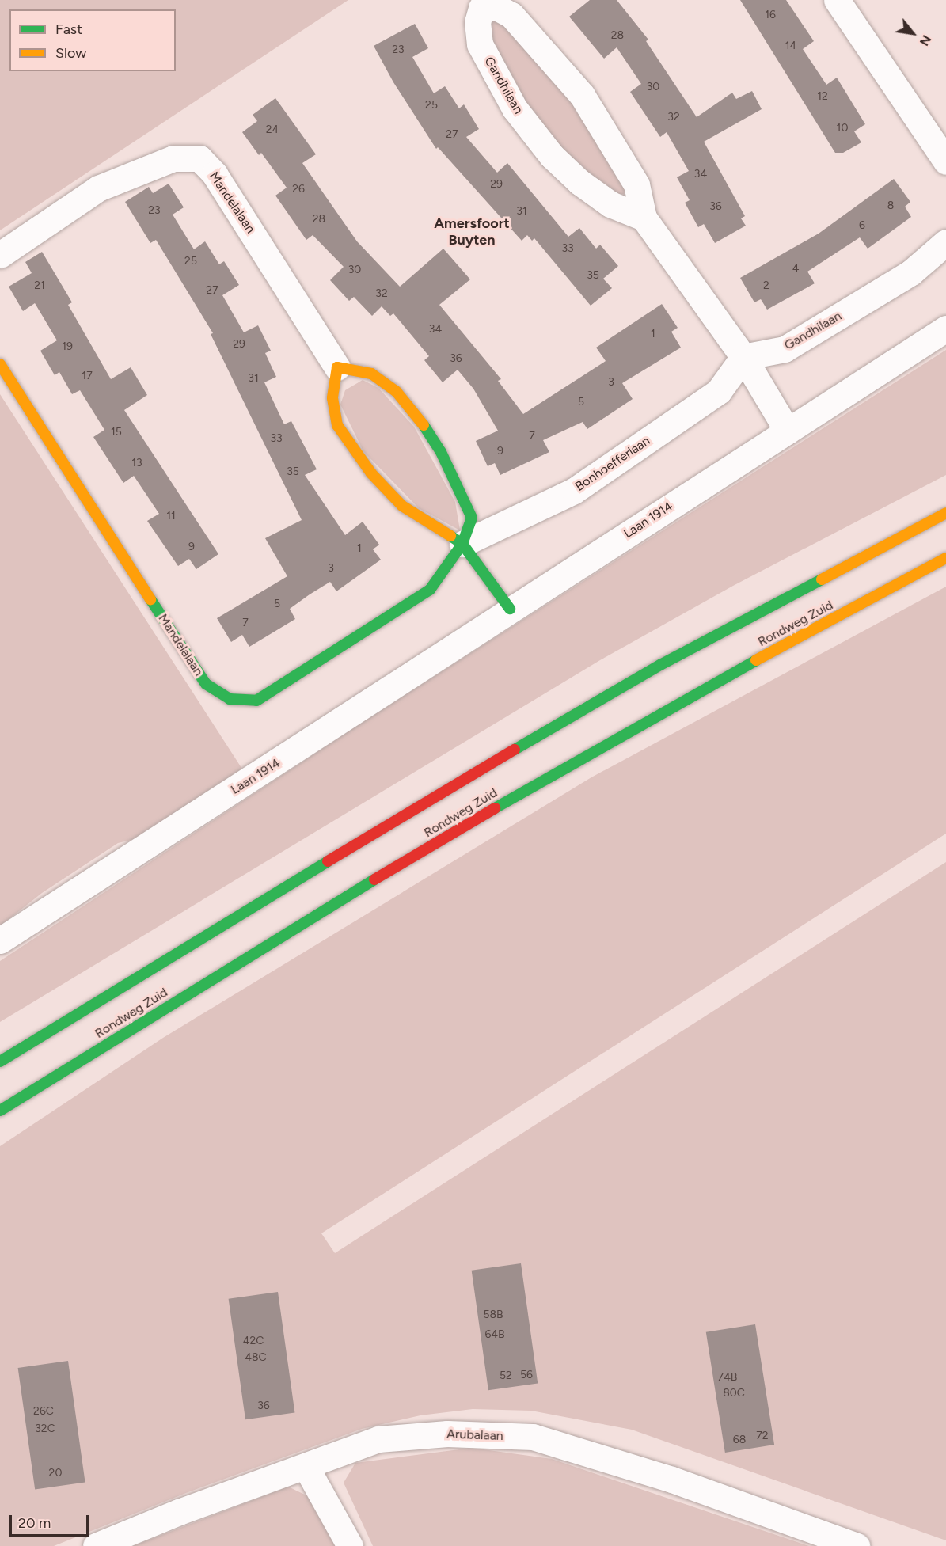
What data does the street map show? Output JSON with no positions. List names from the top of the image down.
{
  "streets": {
    "main road": ["Mandelalaan", "Rondweg Zuid"],
    "street": [
      "Gandhilaan",
      "Bonhoefferlaan",
      "Laan 1914",
      "Arubalaan"
    ]
  },
  "crossings": [
    ["Gandhilaan", "Bonhoefferlaan"],
    ["Mandelalaan", "Bonhoefferlaan"]
  ],
  "districts": ["Amersfoort Buyten"],
  "house_numbers": [
    "16",
    "28",
    "14",
    "23",
    "30",
    "12",
    "25",
    "32",
    "10",
    "24",
    "27",
    "34",
    "29",
    "26",
    "8",
    "36",
    "23",
    "31",
    "28",
    "6",
    "33",
    "25",
    "4",
    "30",
    "35",
    "21",
    "2",
    "27",
    "32",
    "34",
    "1",
    "29",
    "19",
    "36",
    "17",
    "31",
    "3",
    "5",
    "15",
    "7",
    "33",
    "9",
    "13",
    "35",
    "11",
    "9",
    "1",
    "3",
    "5",
    "7",
    "58B",
    "64B",
    "42C",
    "48C",
    "56",
    "52",
    "74B",
    "80C",
    "36",
    "26C",
    "32C",
    "72",
    "68",
    "20"
  ],
  "legend": ["Fast", "Slow"],
  "scale_bar": "20 m",
  "north": "bottom right"
}
